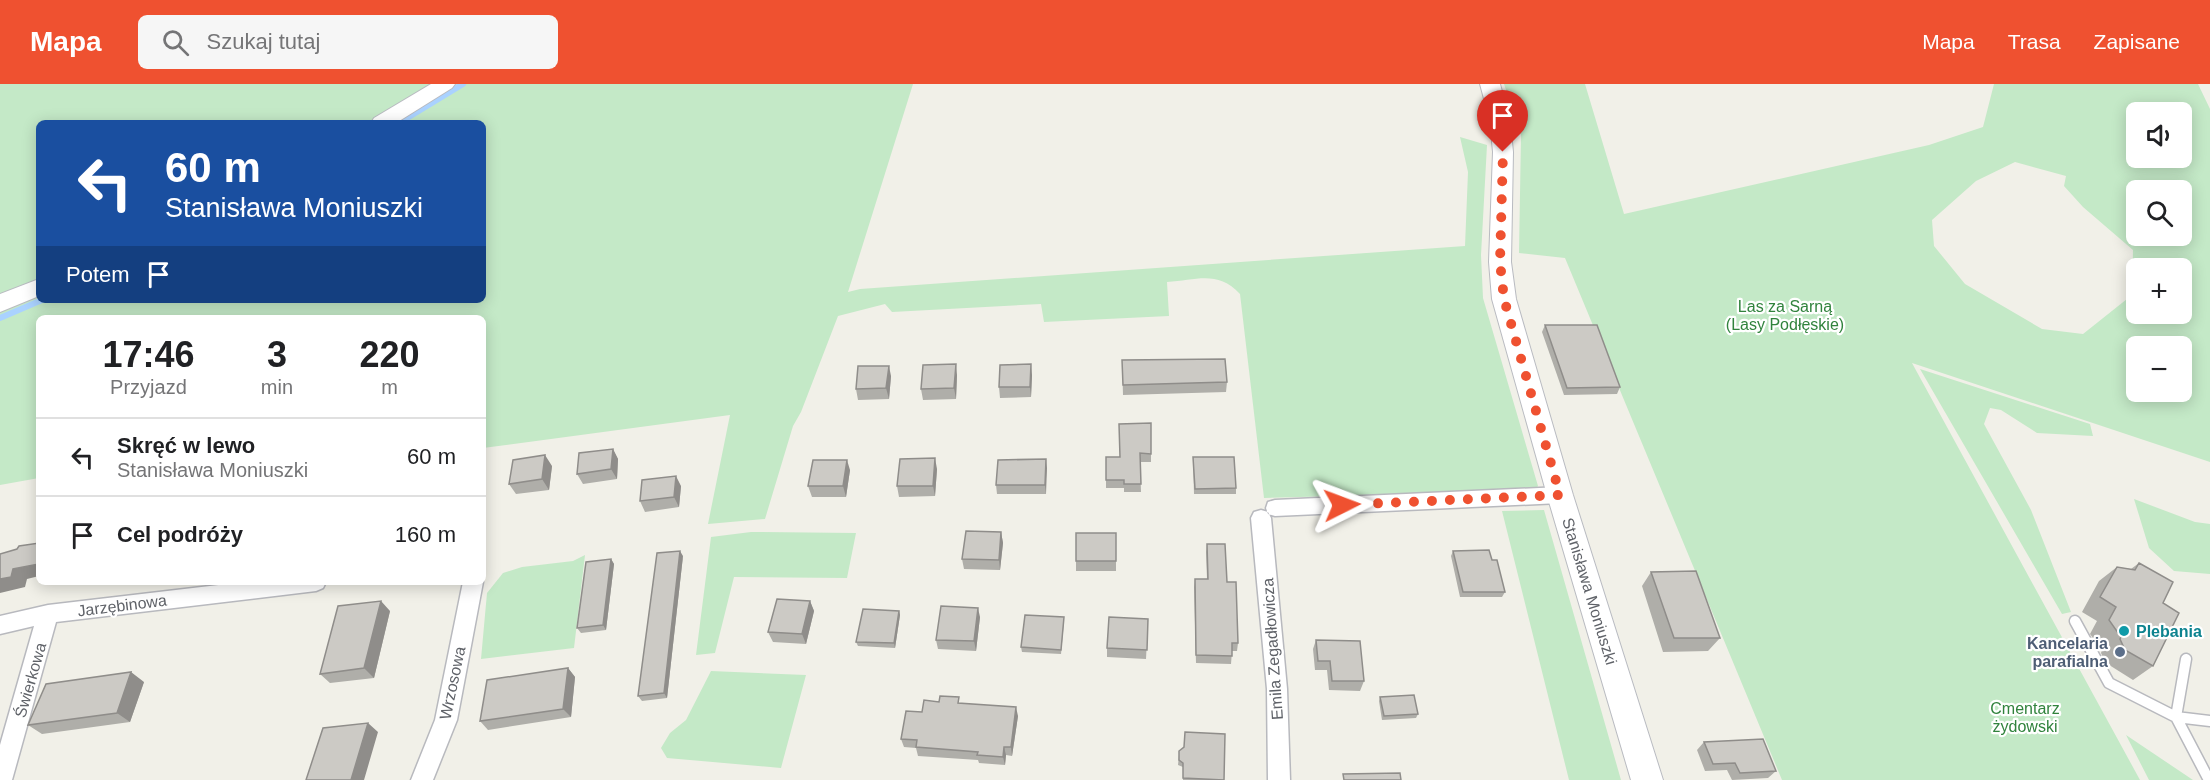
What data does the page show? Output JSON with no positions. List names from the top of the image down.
{
  "streets": {
    "street": [
      "Stanisława Moniuszki",
      "Jarzębinowa",
      "Emila Zegadłowicza",
      "Świerkowa",
      "Wrzosowa"
    ]
  },
  "crossings": [
    ["Stanisława Moniuszki", "Emila Zegadłowicza"],
    ["Jarzębinowa", "Świerkowa"]
  ],
  "parks": ["Las za Sarną (Lasy Podłęskie)", "Cmentarz żydowski"],
  "places": ["Plebania", "Kancelaria parafialna"],
  "page": {
    "header": "Mapa",
    "search": "Szukaj tutaj",
    "nav": ["Mapa", "Trasa", "Zapisane"],
    "map_buttons": ["+", "−"],
    "turn": ["60 m", "Stanisława Moniuszki"],
    "then": "Potem",
    "eta": [
      "17:46",
      "Przyjazd",
      "3",
      "min",
      "220",
      "m"
    ],
    "list": [
      {
        "name": "Skręć w lewo",
        "note": "Stanisława Moniuszki",
        "value": "60 m"
      },
      {
        "name": "Cel podróży",
        "value": "160 m"
      }
    ]
  }
}
